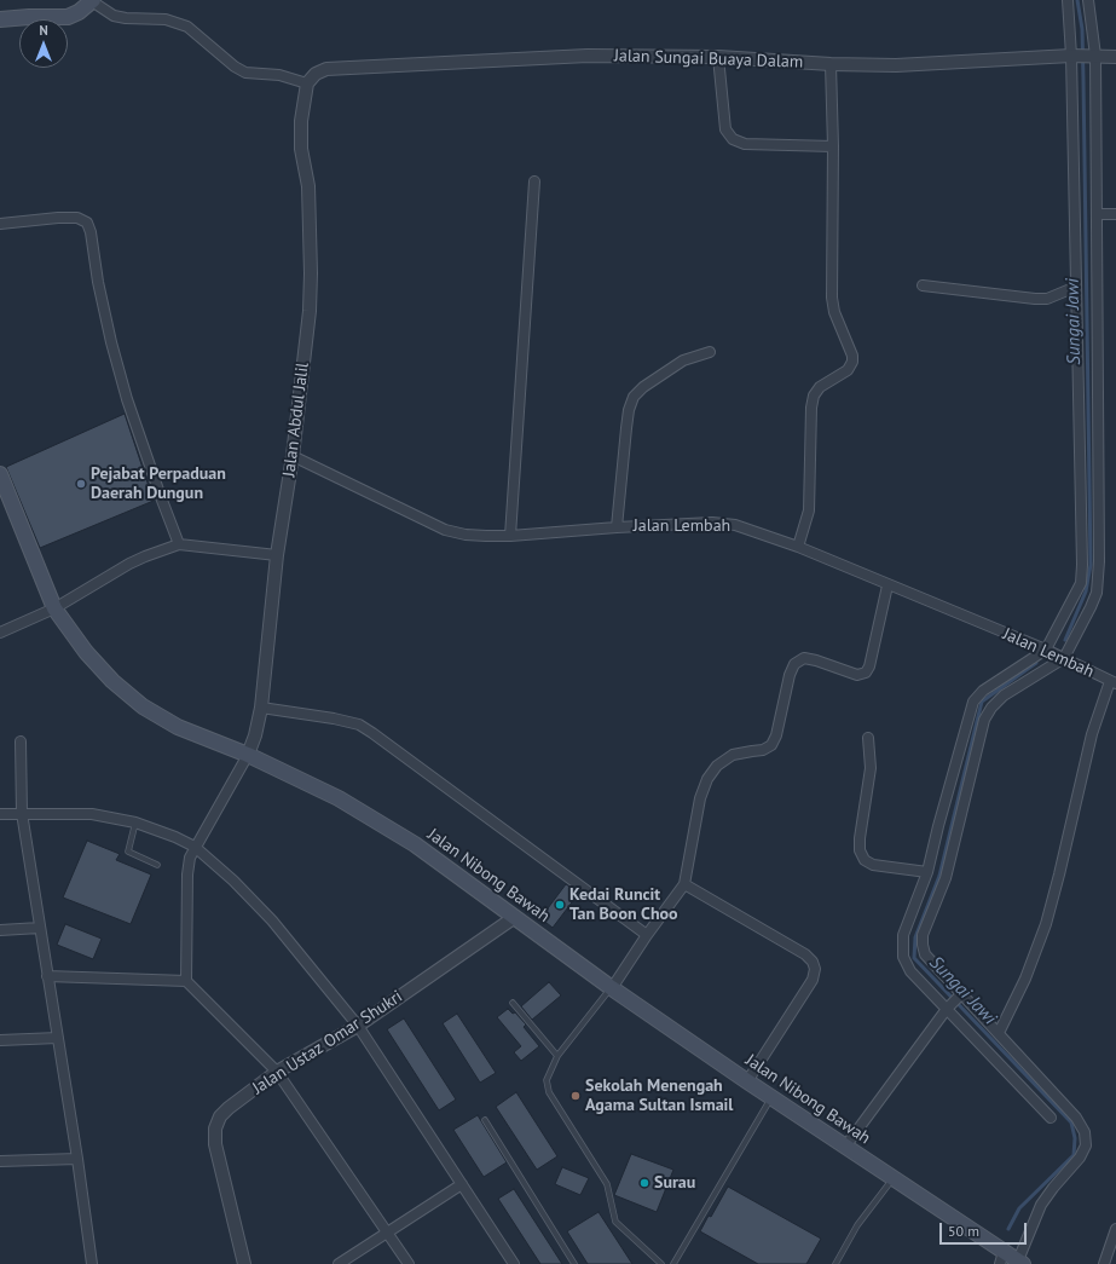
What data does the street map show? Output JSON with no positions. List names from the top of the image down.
{
  "streets": {
    "main road": ["Jalan Nibong Bawah"],
    "street": [
      "Jalan Sungai Buaya Dalam",
      "Jalan Abdul Jalil",
      "Jalan Lembah",
      "Jalan Ustaz Omar Shukri"
    ]
  },
  "crossings": [
    ["Jalan Sungai Buaya Dalam", "Jalan Abdul Jalil"],
    ["Jalan Abdul Jalil", "Jalan Lembah"],
    ["Jalan Abdul Jalil", "Jalan Nibong Bawah"],
    ["Jalan Nibong Bawah", "Jalan Ustaz Omar Shukri"]
  ],
  "water": ["Sungai Jawi"],
  "places": [
    "Pejabat Perpaduan Daerah Dungun",
    "Kedai Runcit Tan Boon Choo",
    "Sekolah Menengah Agama Sultan Ismail",
    "Surau"
  ],
  "scale_bar": "50 m",
  "north": "top"
}
